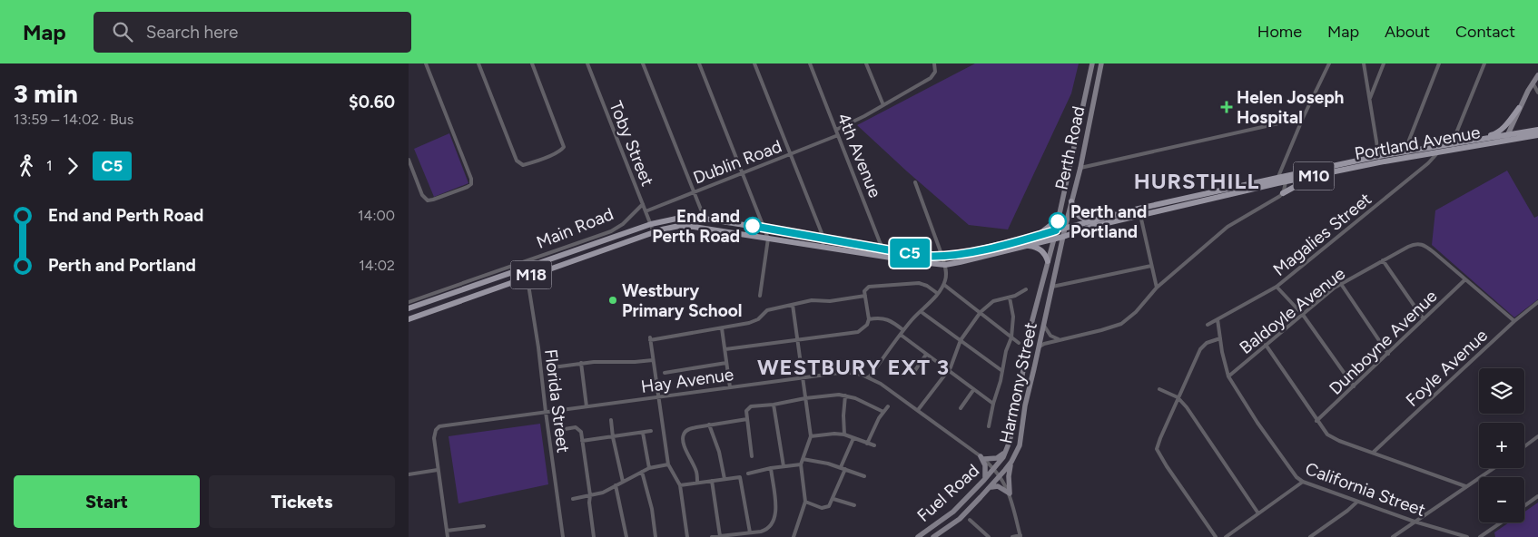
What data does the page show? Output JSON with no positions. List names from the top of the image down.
{
  "streets": {
    "main road": [
      "Portland Avenue",
      "Perth Road",
      "M10",
      "Main Road",
      "M18",
      "Harmony Street",
      "Fuel Road"
    ],
    "street": [
      "Toby Street",
      "4th Avenue",
      "Dublin Road",
      "Magalies Street",
      "Baldoyle Avenue",
      "Dunboyne Avenue",
      "Foyle Avenue",
      "Hay Avenue",
      "Florida Street",
      "California Street"
    ]
  },
  "crossings": [
    ["Portland Avenue", "Perth Road"],
    ["Portland Avenue", "Magalies Street"],
    ["Portland Avenue", "M18"],
    ["Portland Avenue", "Harmony Street"],
    ["Toby Street", "Dublin Road"],
    ["Toby Street", "Main Road"],
    ["Toby Street", "M18"],
    ["Perth Road", "M18"],
    ["Perth Road", "Harmony Street"],
    ["4th Avenue", "Dublin Road"],
    ["4th Avenue", "M18"],
    ["Main Road", "M18"],
    ["Main Road", "Florida Street"],
    ["Magalies Street", "California Street"],
    ["M18", "Harmony Street"],
    ["Baldoyle Avenue", "Dunboyne Avenue"],
    ["Baldoyle Avenue", "California Street"],
    ["Hay Avenue", "Harmony Street"],
    ["Hay Avenue", "Florida Street"],
    ["Hay Avenue", "Fuel Road"],
    ["Harmony Street", "Fuel Road"]
  ],
  "districts": ["HURSTHILL", "WESTBURY EXT 3"],
  "places": {
    "health": ["Helen Joseph Hospital"],
    "other": ["Perth and Portland", "End and Perth Road", "Westbury Primary School"]
  },
  "lines": ["bus line C5"],
  "page": {
    "header": "Map",
    "search": "Search here",
    "nav": [
      "Home",
      "Map",
      "About",
      "Contact"
    ],
    "heading": ["3 min", "13:59 – 14:02 · Bus", "$0.60"],
    "on_map": "C5",
    "legs": ["1", "C5"],
    "list": [
      {
        "name": "End and Perth Road",
        "value": "14:00"
      },
      {
        "name": "Perth and Portland",
        "value": "14:02"
      }
    ],
    "map_buttons": ["+", "−"],
    "buttons": ["Start", "Tickets"]
  }
}
